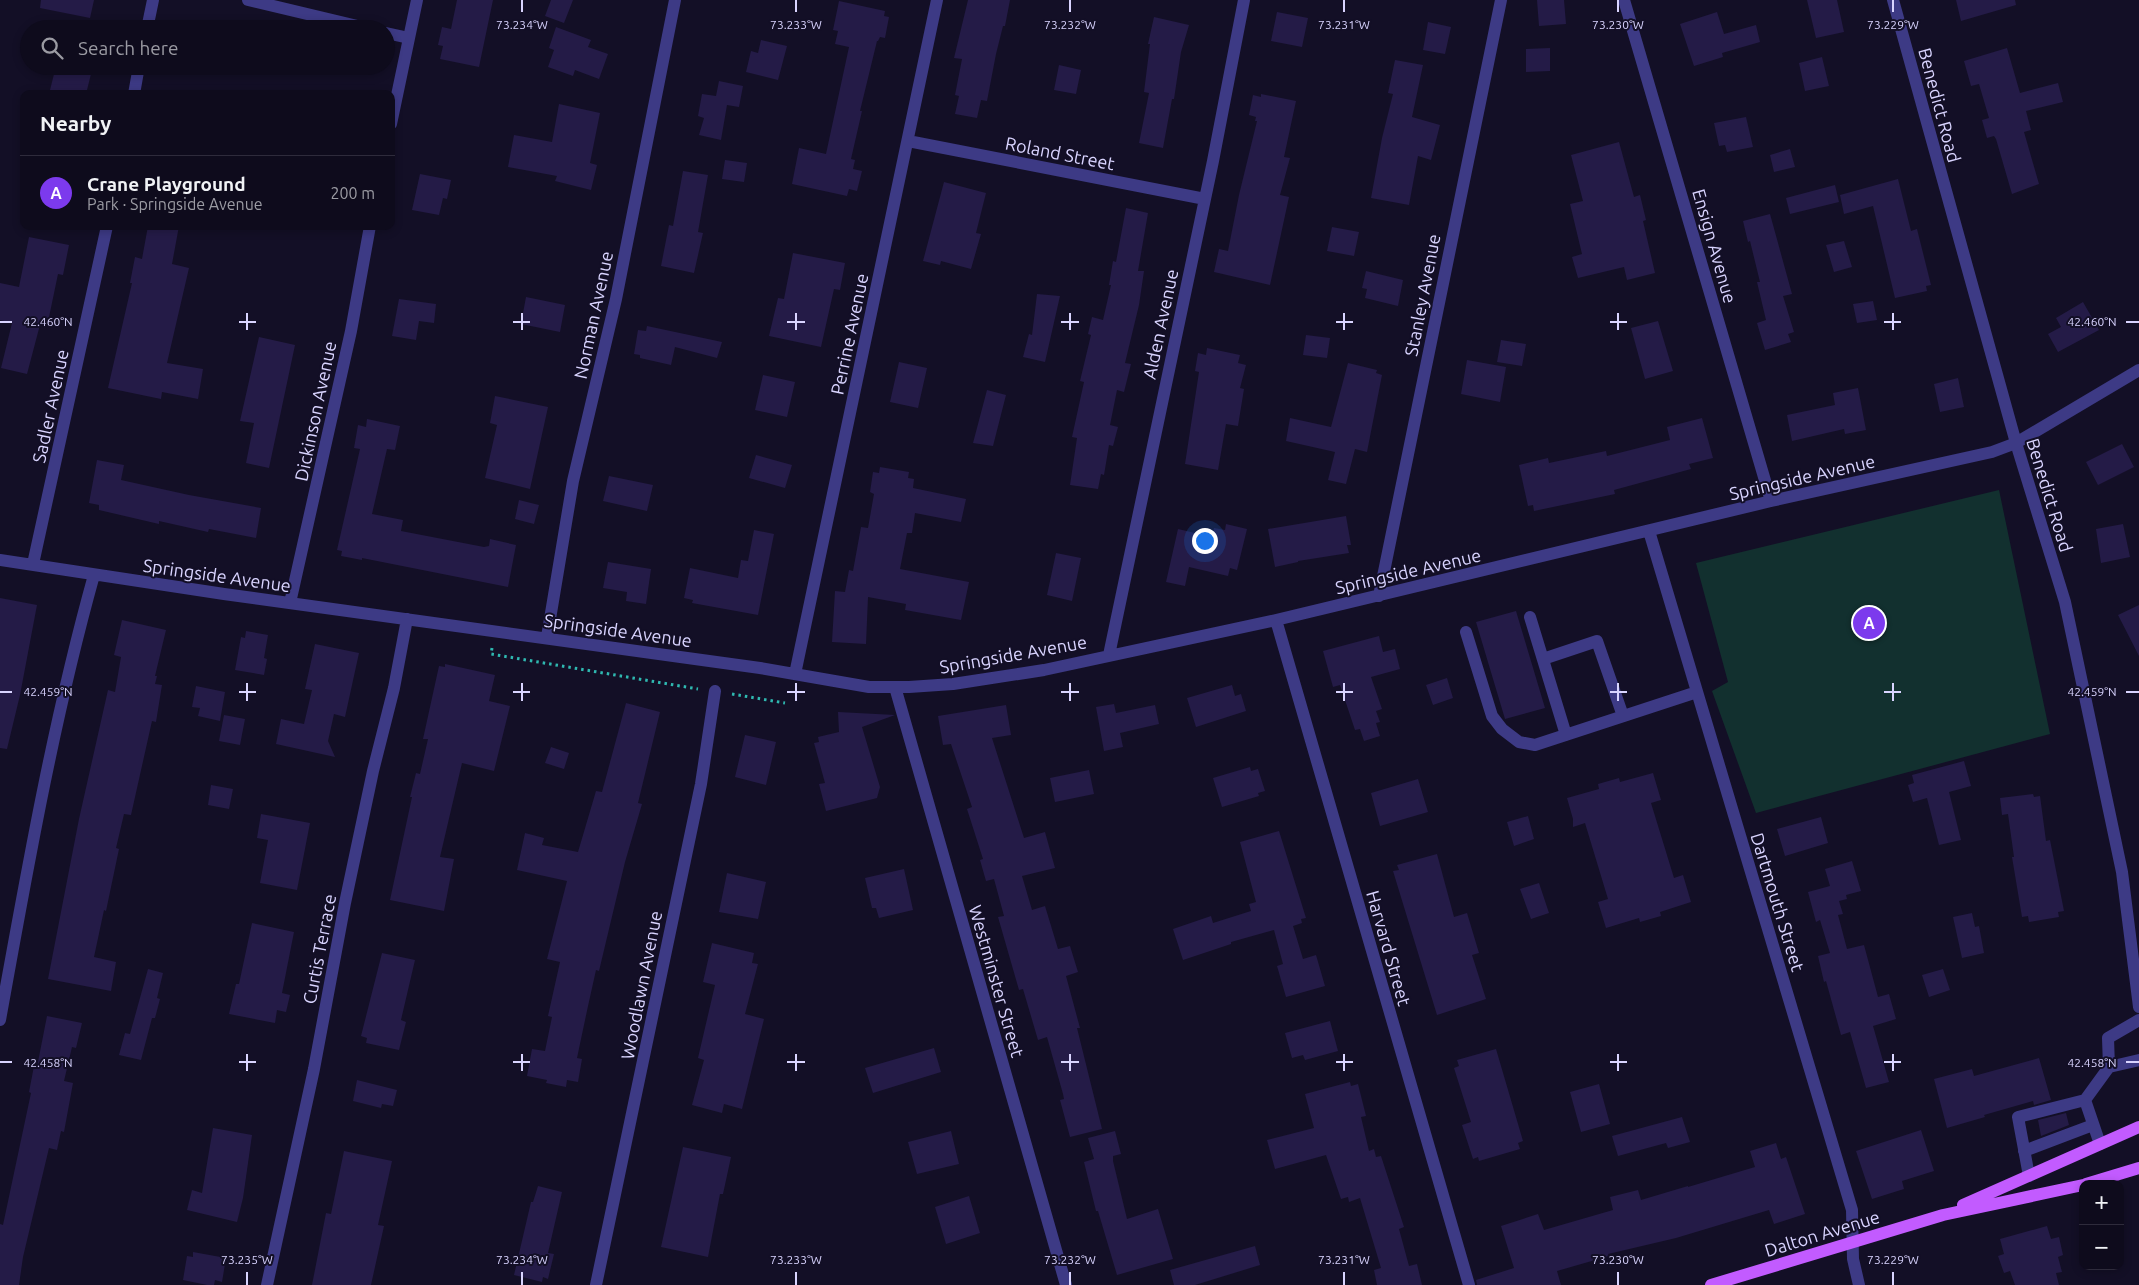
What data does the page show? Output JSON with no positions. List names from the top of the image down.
{
  "streets": {
    "main road": ["Dalton Avenue"],
    "street": [
      "Benedict Road",
      "Roland Street",
      "Ensign Avenue",
      "Stanley Avenue",
      "Norman Avenue",
      "Alden Avenue",
      "Perrine Avenue",
      "Sadler Avenue",
      "Dickinson Avenue",
      "Springside Avenue",
      "Dartmouth Street",
      "Harvard Street",
      "Curtis Terrace",
      "Westminster Street",
      "Woodlawn Avenue"
    ]
  },
  "crossings": [
    ["Benedict Road", "Springside Avenue"],
    ["Roland Street", "Alden Avenue"],
    ["Roland Street", "Perrine Avenue"],
    ["Ensign Avenue", "Springside Avenue"],
    ["Stanley Avenue", "Springside Avenue"],
    ["Norman Avenue", "Springside Avenue"],
    ["Alden Avenue", "Springside Avenue"],
    ["Perrine Avenue", "Springside Avenue"],
    ["Sadler Avenue", "Springside Avenue"],
    ["Dickinson Avenue", "Springside Avenue"],
    ["Springside Avenue", "Dartmouth Street"],
    ["Springside Avenue", "Harvard Street"],
    ["Springside Avenue", "Curtis Terrace"],
    ["Springside Avenue", "Westminster Street"],
    ["Dartmouth Street", "Dalton Avenue"]
  ],
  "page": {
    "search": "Search here",
    "heading": "Nearby",
    "list": [
      {
        "mark": "A",
        "name": "Crane Playground",
        "note": "Park · Springside Avenue",
        "value": "200 m"
      }
    ],
    "pins": "A",
    "map_buttons": ["+", "−"]
  },
  "coordinates": [
    "73.234°W",
    "73.233°W",
    "73.232°W",
    "73.231°W",
    "73.230°W",
    "73.229°W",
    "42.460°N",
    "42.459°N",
    "42.458°N",
    "73.235°W"
  ]
}
